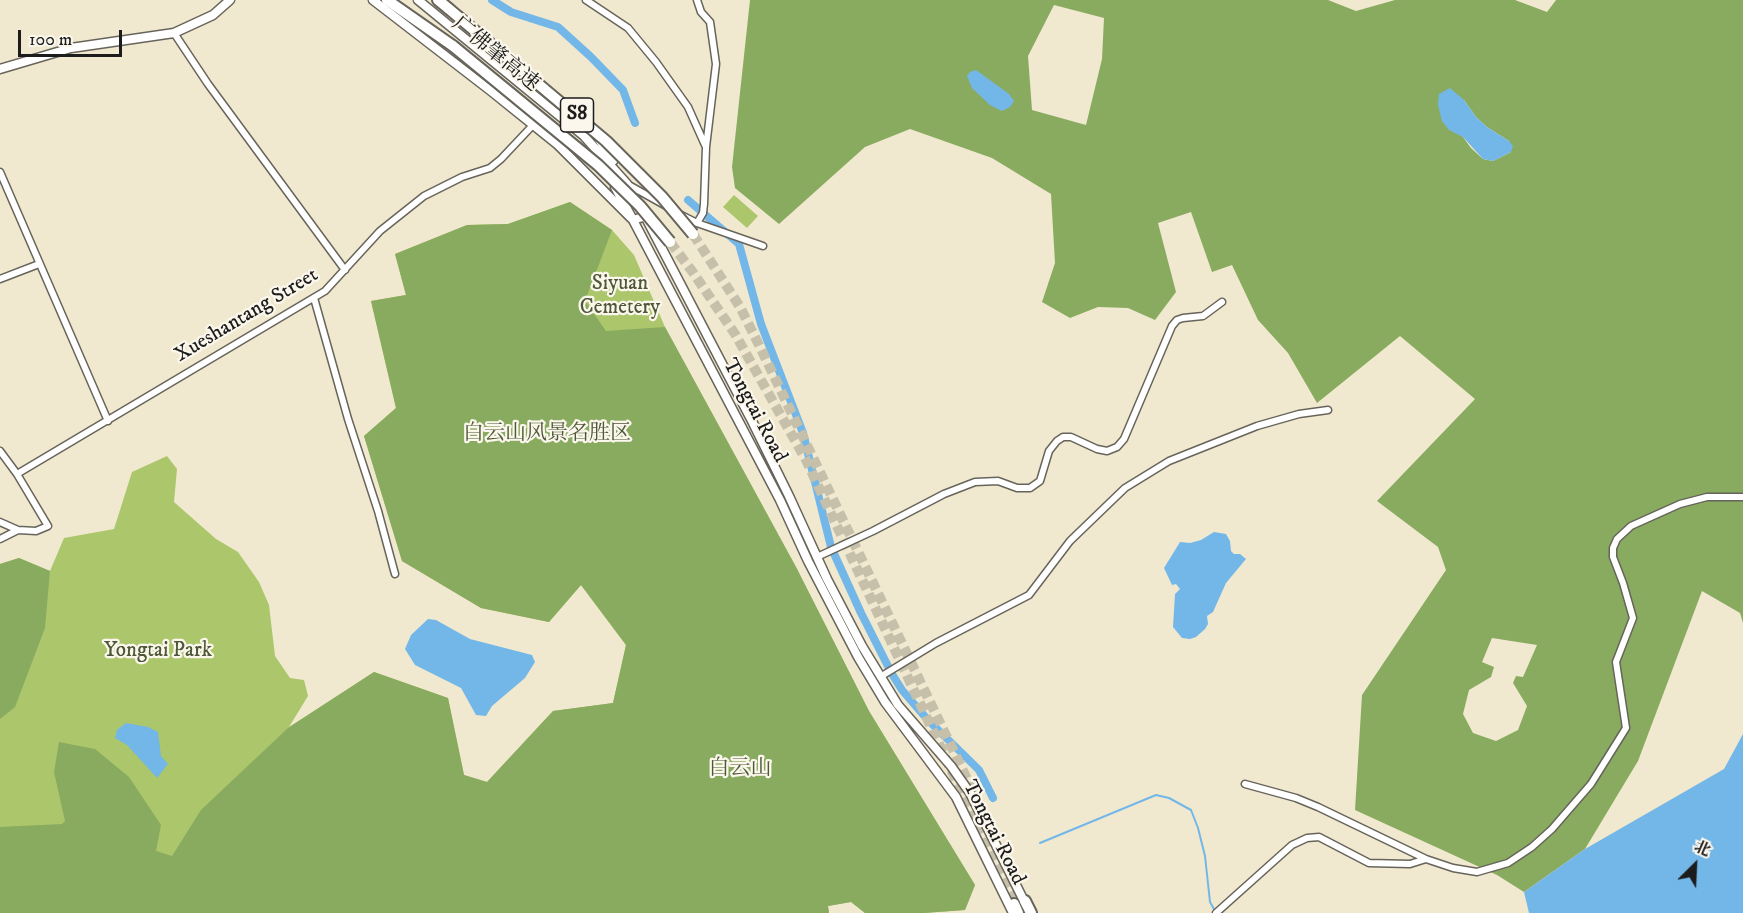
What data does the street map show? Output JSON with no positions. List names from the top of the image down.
{
  "streets": {
    "highway": ["广佛肇高速", "S8"],
    "main road": ["Tongtai Road"],
    "street": ["Xueshantang Street"]
  },
  "crossings": [
    ["Xueshantang Street", "Tongtai Road"]
  ],
  "parks": [
    "Siyuan Cemetery",
    "白云山风景名胜区",
    "Yongtai Park",
    "白云山"
  ],
  "scale_bar": "100 m",
  "north": "top right"
}
